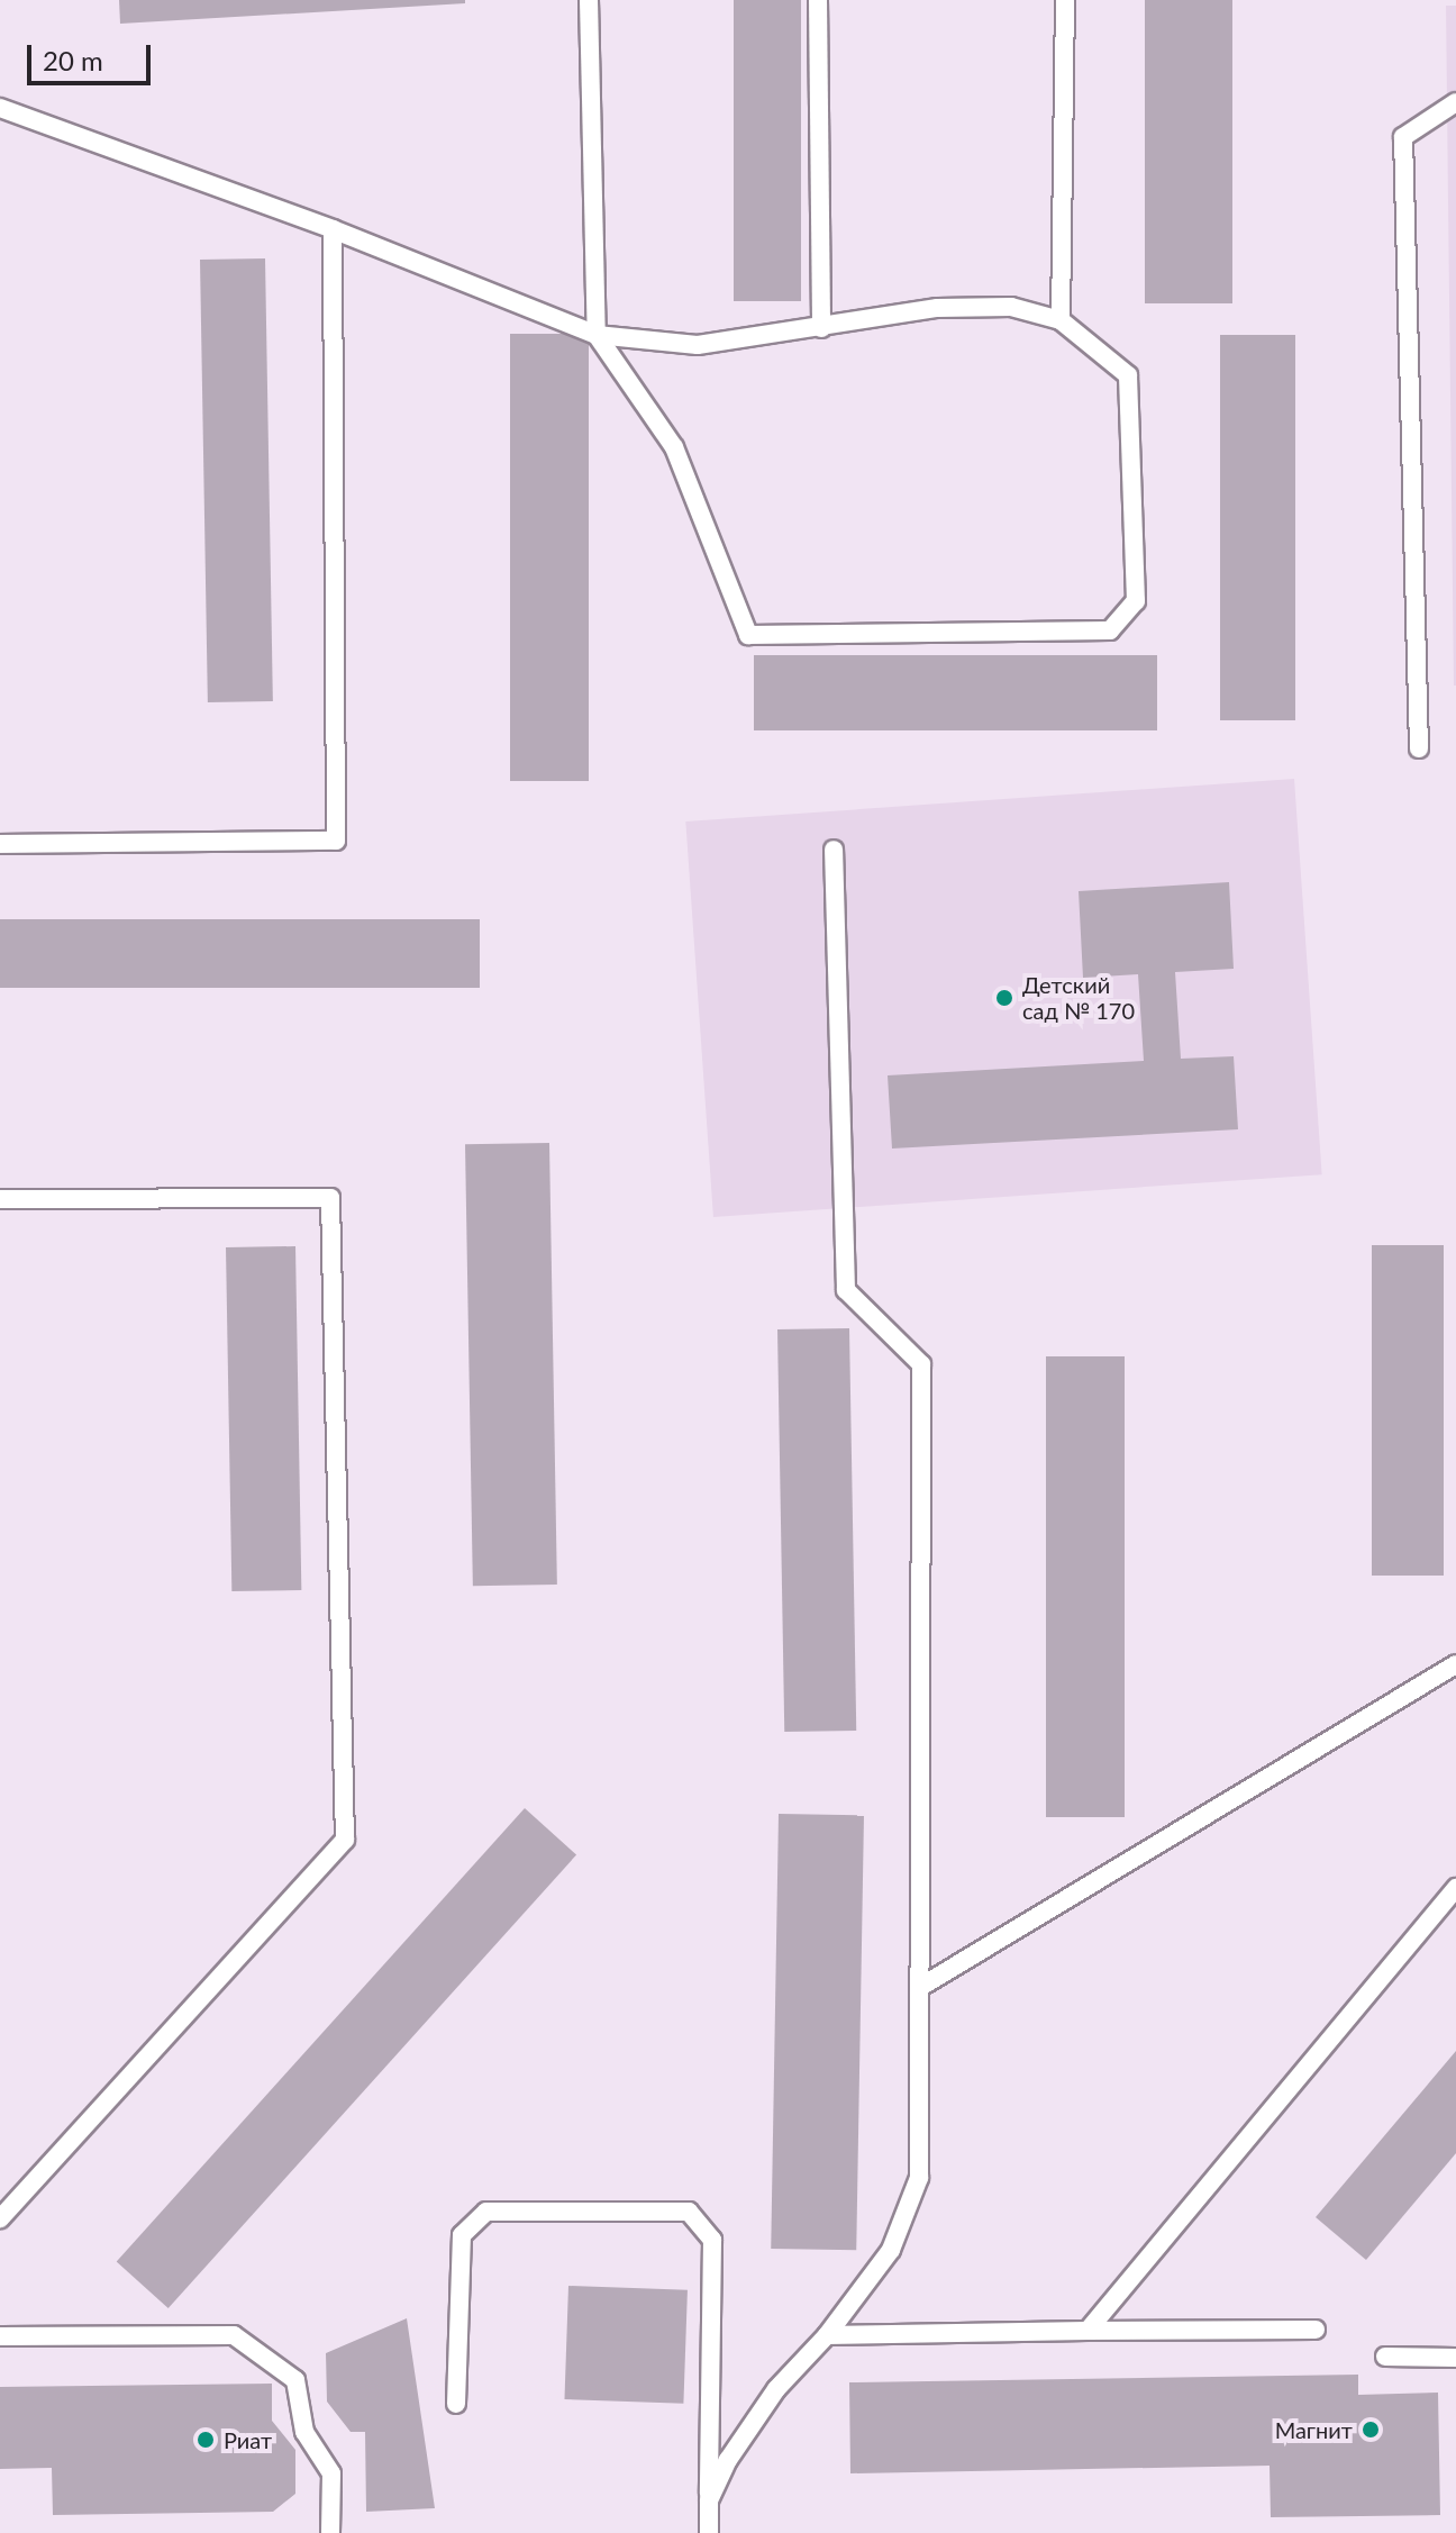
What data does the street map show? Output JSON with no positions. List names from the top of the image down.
{
  "places": ["Детский сад № 170", "Магнит", "Риат"],
  "scale_bar": "20 m"
}
